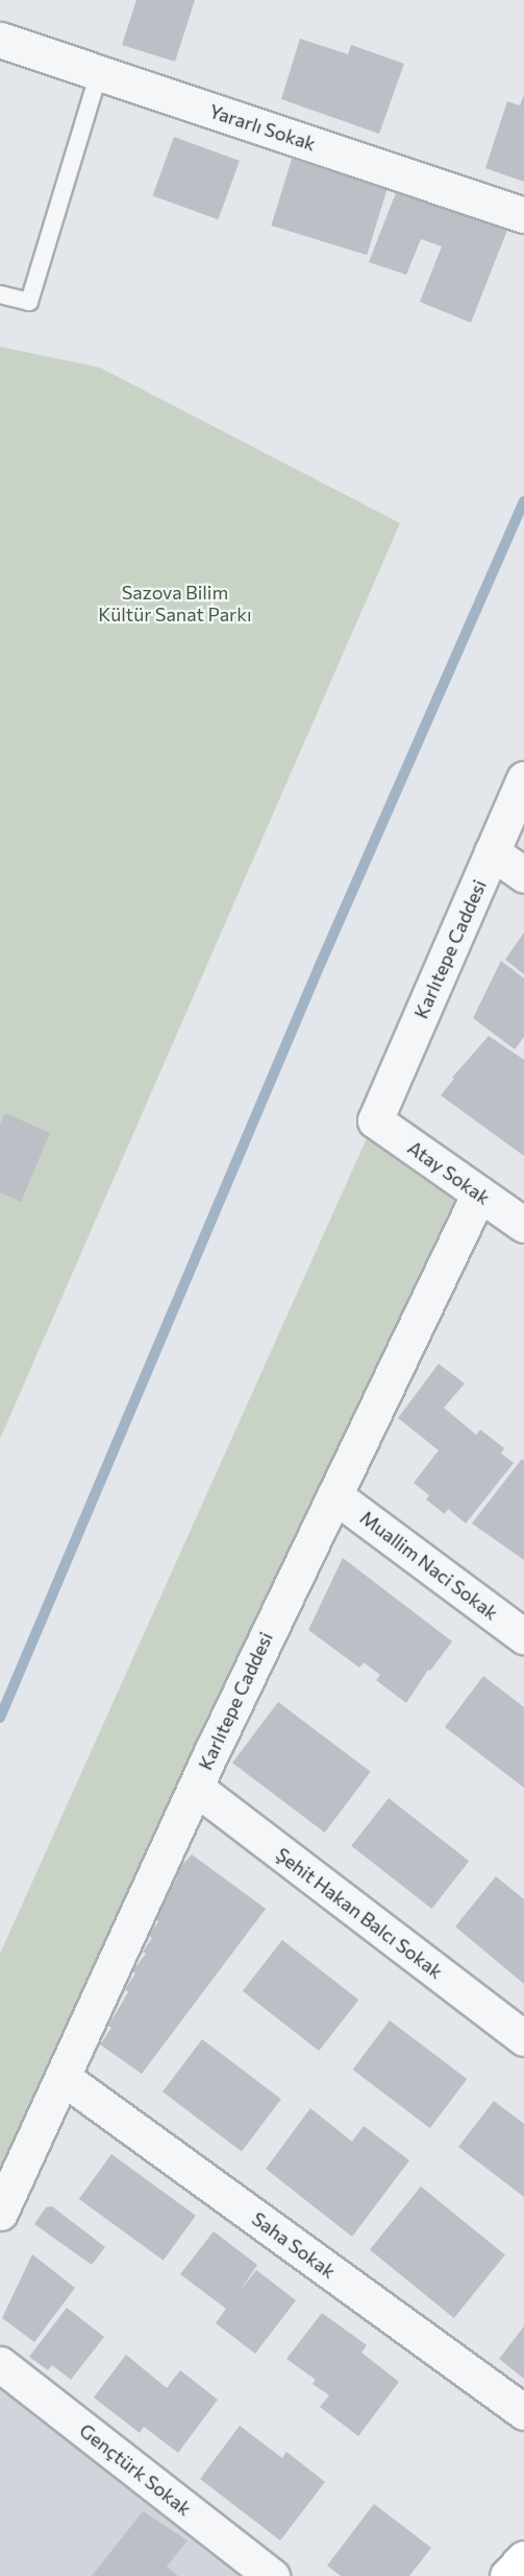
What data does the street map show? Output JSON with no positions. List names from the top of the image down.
{
  "streets": {
    "street": [
      "Yararlı Sokak",
      "Karlıtepe Caddesi",
      "Atay Sokak",
      "Muallim Naci Sokak",
      "Şehit Hakan Balcı Sokak",
      "Saha Sokak",
      "Gençtürk Sokak"
    ]
  },
  "crossings": [
    ["Karlıtepe Caddesi", "Atay Sokak"],
    ["Karlıtepe Caddesi", "Muallim Naci Sokak"],
    ["Karlıtepe Caddesi", "Şehit Hakan Balcı Sokak"],
    ["Karlıtepe Caddesi", "Saha Sokak"]
  ],
  "parks": ["Sazova Bilim Kültür Sanat Parkı"]
}
